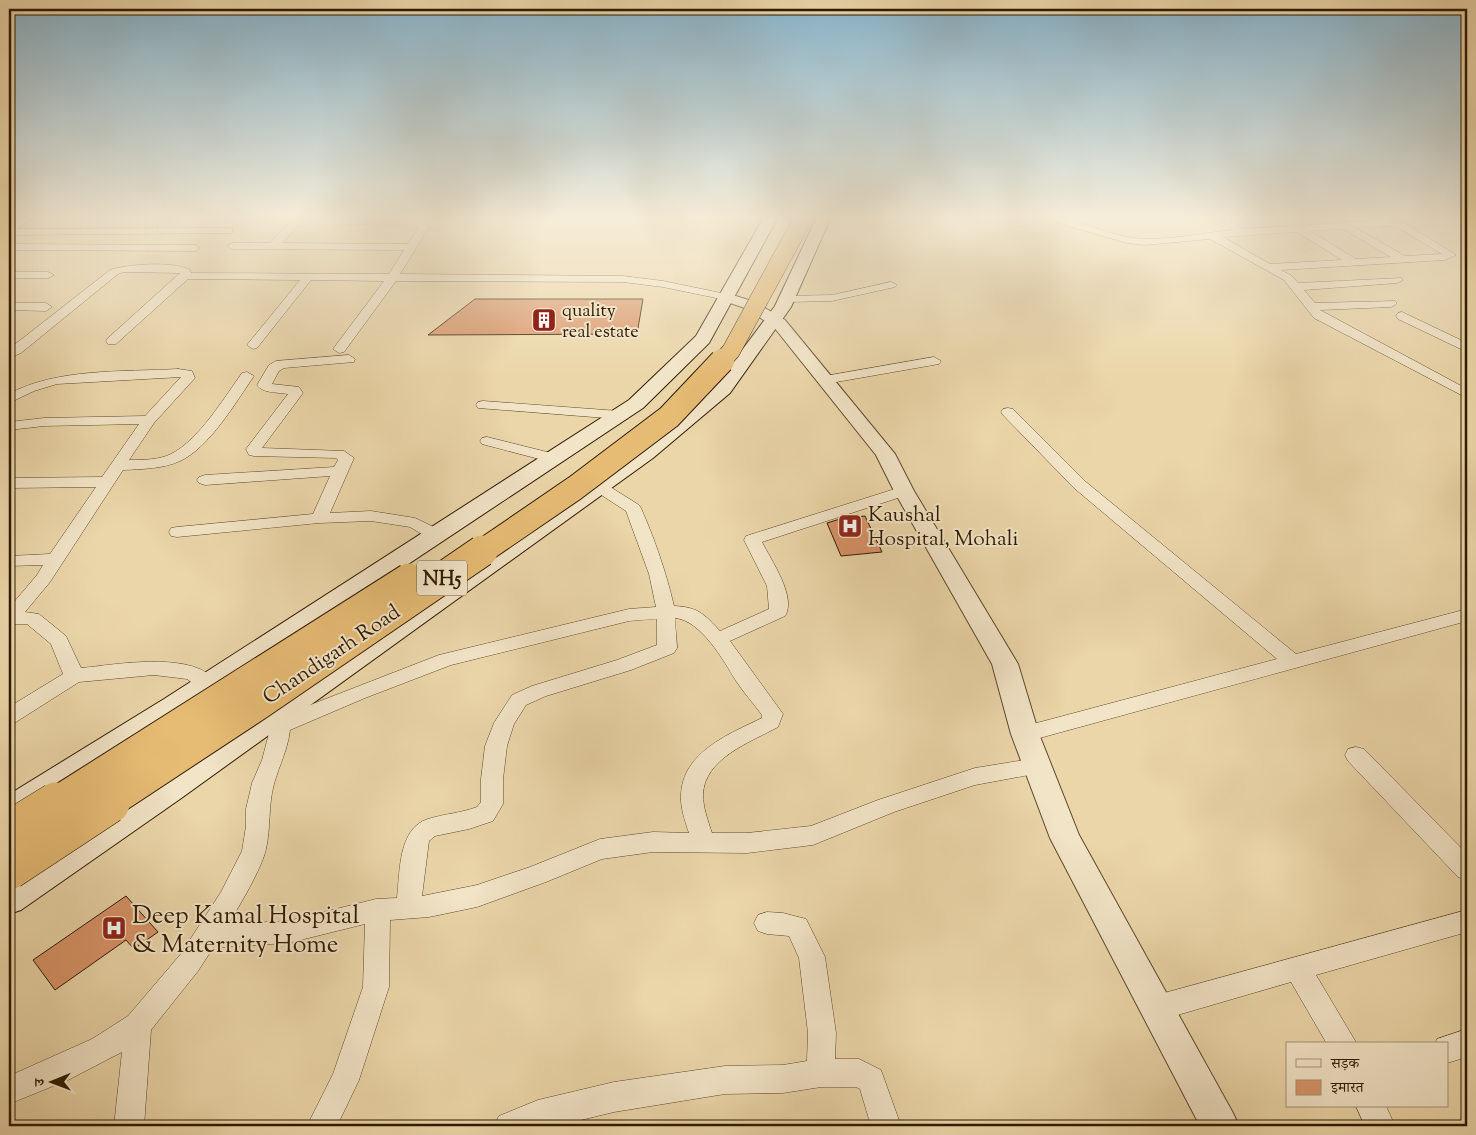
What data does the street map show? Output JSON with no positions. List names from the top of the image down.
{
  "streets": {
    "highway": ["NH5", "Chandigarh Road"]
  },
  "places": {
    "building": ["quality real estate"],
    "hospital": ["Kaushal Hospital, Mohali", "Deep Kamal Hospital & Maternity Home"]
  },
  "legend": ["सड़क", "इमारत"],
  "north": "left"
}
